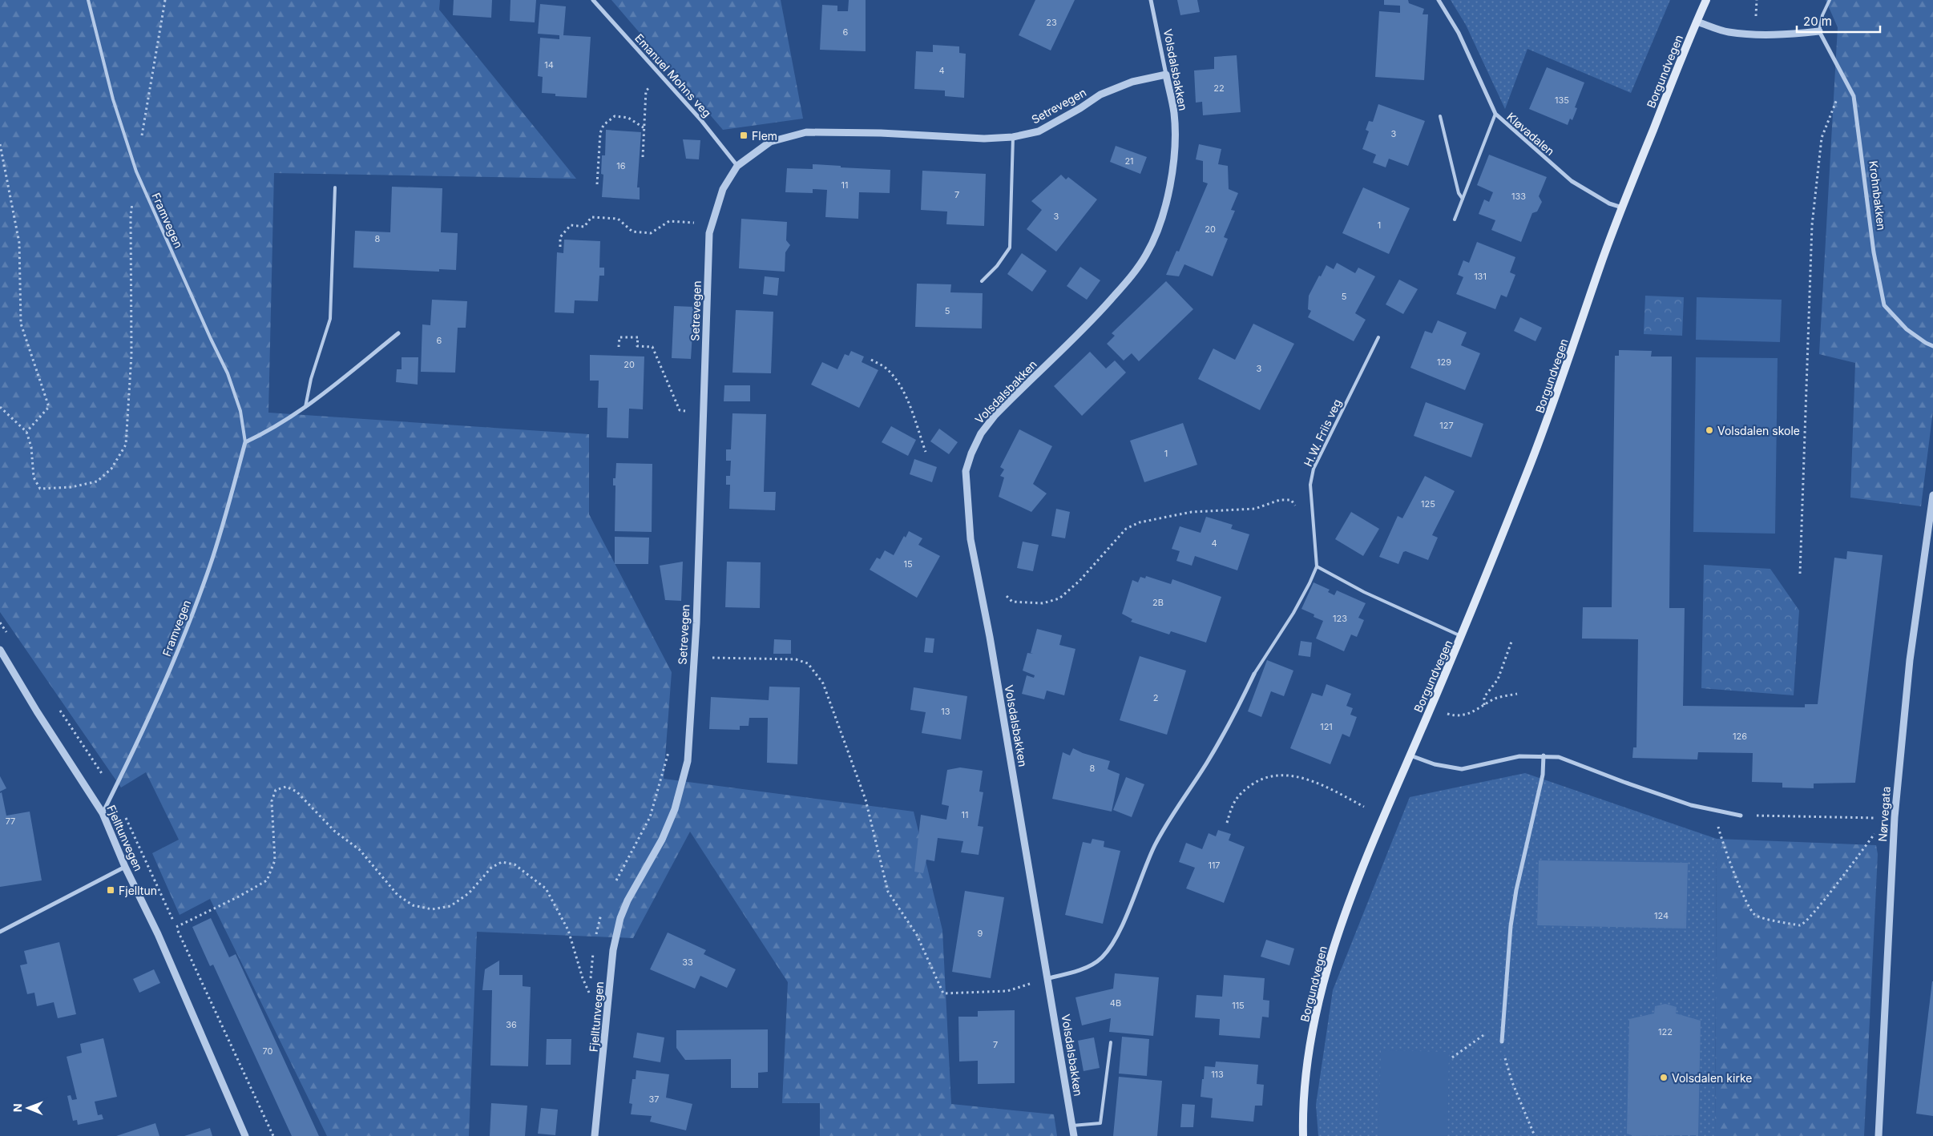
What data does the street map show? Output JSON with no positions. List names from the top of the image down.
{
  "streets": {
    "main road": ["Borgundvegen"],
    "street": [
      "Volsdalsbakken",
      "Emanuel Mohns veg",
      "Setrevegen",
      "Kløvadalen",
      "Krohnbakken",
      "Framvegen",
      "Nørvegata",
      "Fjelltunvegen"
    ],
    "lane": ["H.W. Friis veg"]
  },
  "crossings": [
    ["Volsdalsbakken", "Setrevegen"],
    ["Borgundvegen", "Kløvadalen"],
    ["Emanuel Mohns veg", "Setrevegen"],
    ["Setrevegen", "Fjelltunvegen"],
    ["Framvegen", "Fjelltunvegen"]
  ],
  "places": {
    "transit": ["Flem", "Fjelltun"],
    "other": ["Volsdalen skole", "Volsdalen kirke"]
  },
  "house_numbers": [
    "23",
    "6",
    "14",
    "4",
    "22",
    "135",
    "3",
    "21",
    "16",
    "11",
    "7",
    "133",
    "3",
    "1",
    "20",
    "8",
    "131",
    "5",
    "5",
    "6",
    "129",
    "20",
    "3",
    "127",
    "1",
    "125",
    "4",
    "15",
    "2B",
    "123",
    "2",
    "13",
    "121",
    "126",
    "8",
    "11",
    "77",
    "117",
    "124",
    "9",
    "33",
    "4B",
    "115",
    "36",
    "122",
    "7",
    "70",
    "113",
    "37"
  ],
  "scale_bar": "20 m",
  "north": "left"
}
